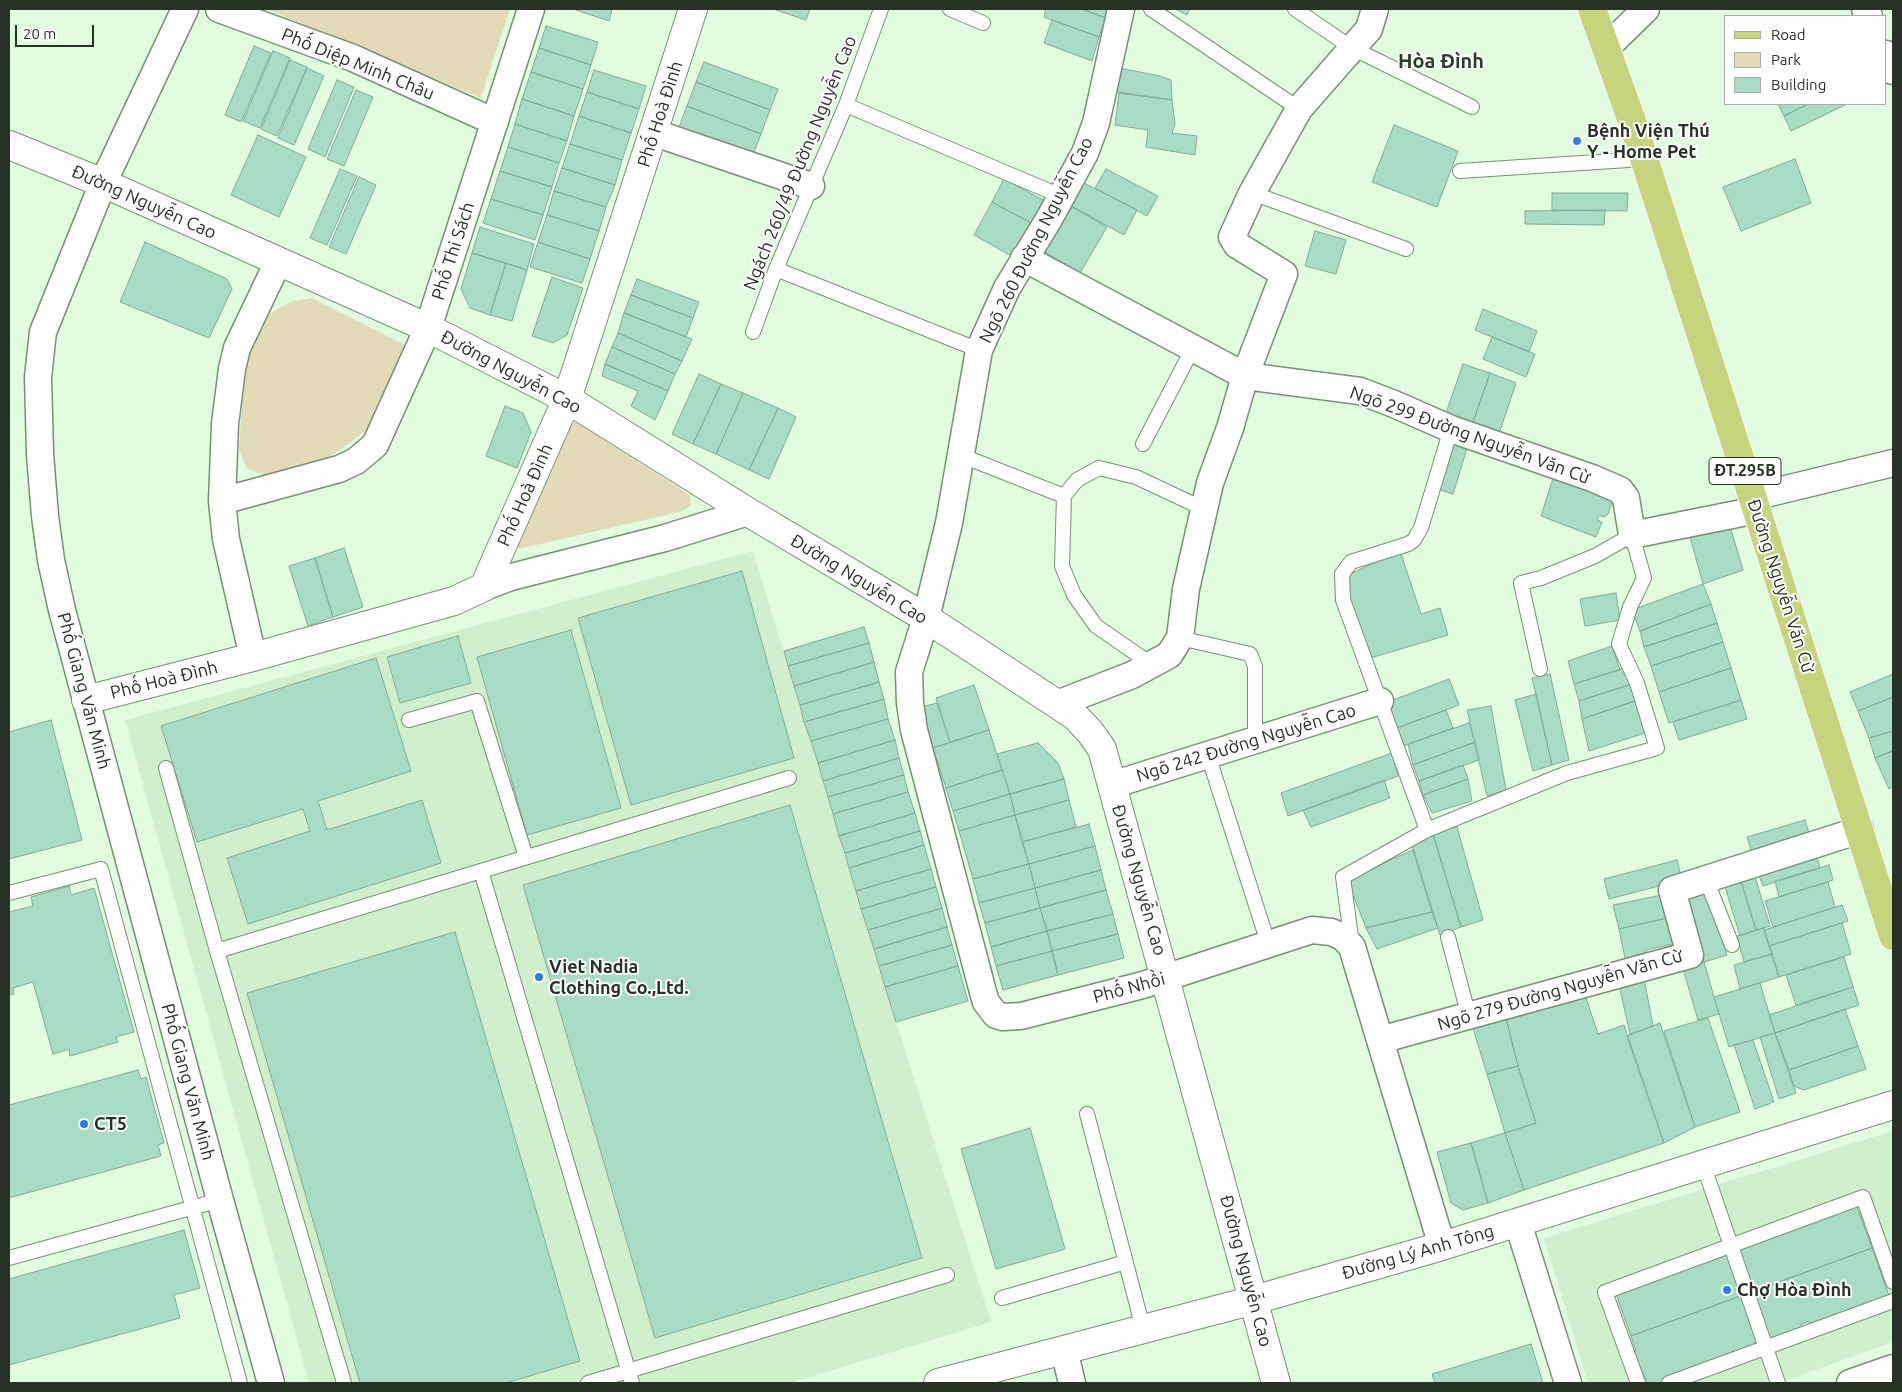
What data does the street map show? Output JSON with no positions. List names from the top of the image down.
{
  "streets": {
    "main road": ["ĐT.295B", "Đường Nguyễn Văn Cừ"],
    "street": [
      "Phố Diệp Minh Châu",
      "Phố Hoà Đình",
      "Đường Nguyễn Cao",
      "Ngõ 260 Đường Nguyễn Cao",
      "Phố Thi Sách",
      "Ngõ 299 Đường Nguyễn Văn Cừ",
      "Phố Giang Văn Minh",
      "Ngõ 242 Đường Nguyễn Cao",
      "Phố Nhồi",
      "Ngõ 279 Đường Nguyễn Văn Cừ",
      "Đường Lý Anh Tông"
    ],
    "lane": ["Ngách 260/49 Đường Nguyễn Cao"]
  },
  "crossings": [
    ["Phố Diệp Minh Châu", "Phố Thi Sách"],
    ["Phố Hoà Đình", "Đường Nguyễn Cao"],
    ["Phố Hoà Đình", "Phố Giang Văn Minh"],
    ["Đường Nguyễn Cao", "Ngõ 260 Đường Nguyễn Cao"],
    ["Đường Nguyễn Cao", "Phố Thi Sách"],
    ["Đường Nguyễn Cao", "Phố Giang Văn Minh"],
    ["Đường Nguyễn Cao", "Ngõ 242 Đường Nguyễn Cao"],
    ["Đường Nguyễn Cao", "Phố Nhồi"],
    ["Đường Nguyễn Cao", "Đường Lý Anh Tông"],
    ["Ngõ 260 Đường Nguyễn Cao", "Ngõ 299 Đường Nguyễn Văn Cừ"],
    ["Ngõ 260 Đường Nguyễn Cao", "Phố Nhồi"],
    ["Đường Nguyễn Văn Cừ", "Ngõ 279 Đường Nguyễn Văn Cừ"]
  ],
  "districts": ["Hòa Đình"],
  "places": [
    "Bệnh Viện Thú Y - Home Pet",
    "Viet Nadia Clothing Co.,Ltd.",
    "CT5",
    "Chợ Hòa Đình"
  ],
  "legend": ["Road", "Park", "Building"],
  "scale_bar": "20 m"
}
